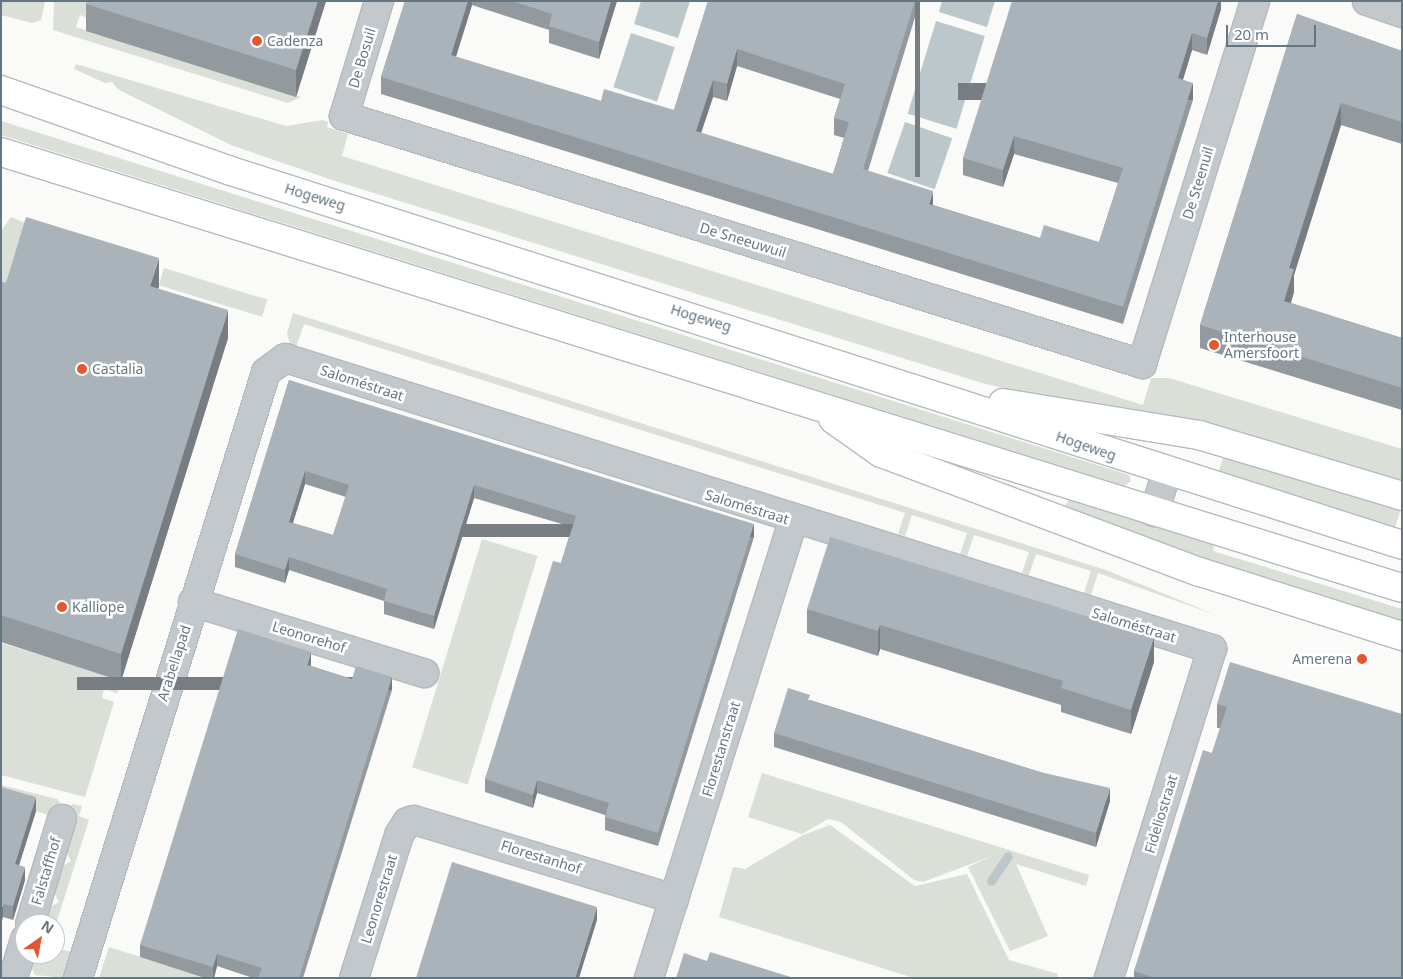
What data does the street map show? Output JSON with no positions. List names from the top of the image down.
{
  "streets": {
    "main road": ["Hogeweg"],
    "street": [
      "De Bosuil",
      "De Steenuil",
      "De Sneeuwuil",
      "Saloméstraat",
      "Leonorehof",
      "Arabellapad",
      "Florestanstraat",
      "Fideliostraat",
      "Florestanhof",
      "Falstaffhof",
      "Leonorestraat"
    ]
  },
  "crossings": [
    ["De Bosuil", "De Sneeuwuil"],
    ["De Steenuil", "De Sneeuwuil"],
    ["Saloméstraat", "Arabellapad"],
    ["Saloméstraat", "Florestanstraat"],
    ["Saloméstraat", "Fideliostraat"],
    ["Leonorehof", "Arabellapad"],
    ["Florestanstraat", "Florestanhof"],
    ["Florestanhof", "Leonorestraat"]
  ],
  "places": [
    "Cadenza",
    "Interhouse Amersfoort",
    "Castalia",
    "Kalliope",
    "Amerena"
  ],
  "scale_bar": "20 m",
  "north": "top right"
}
